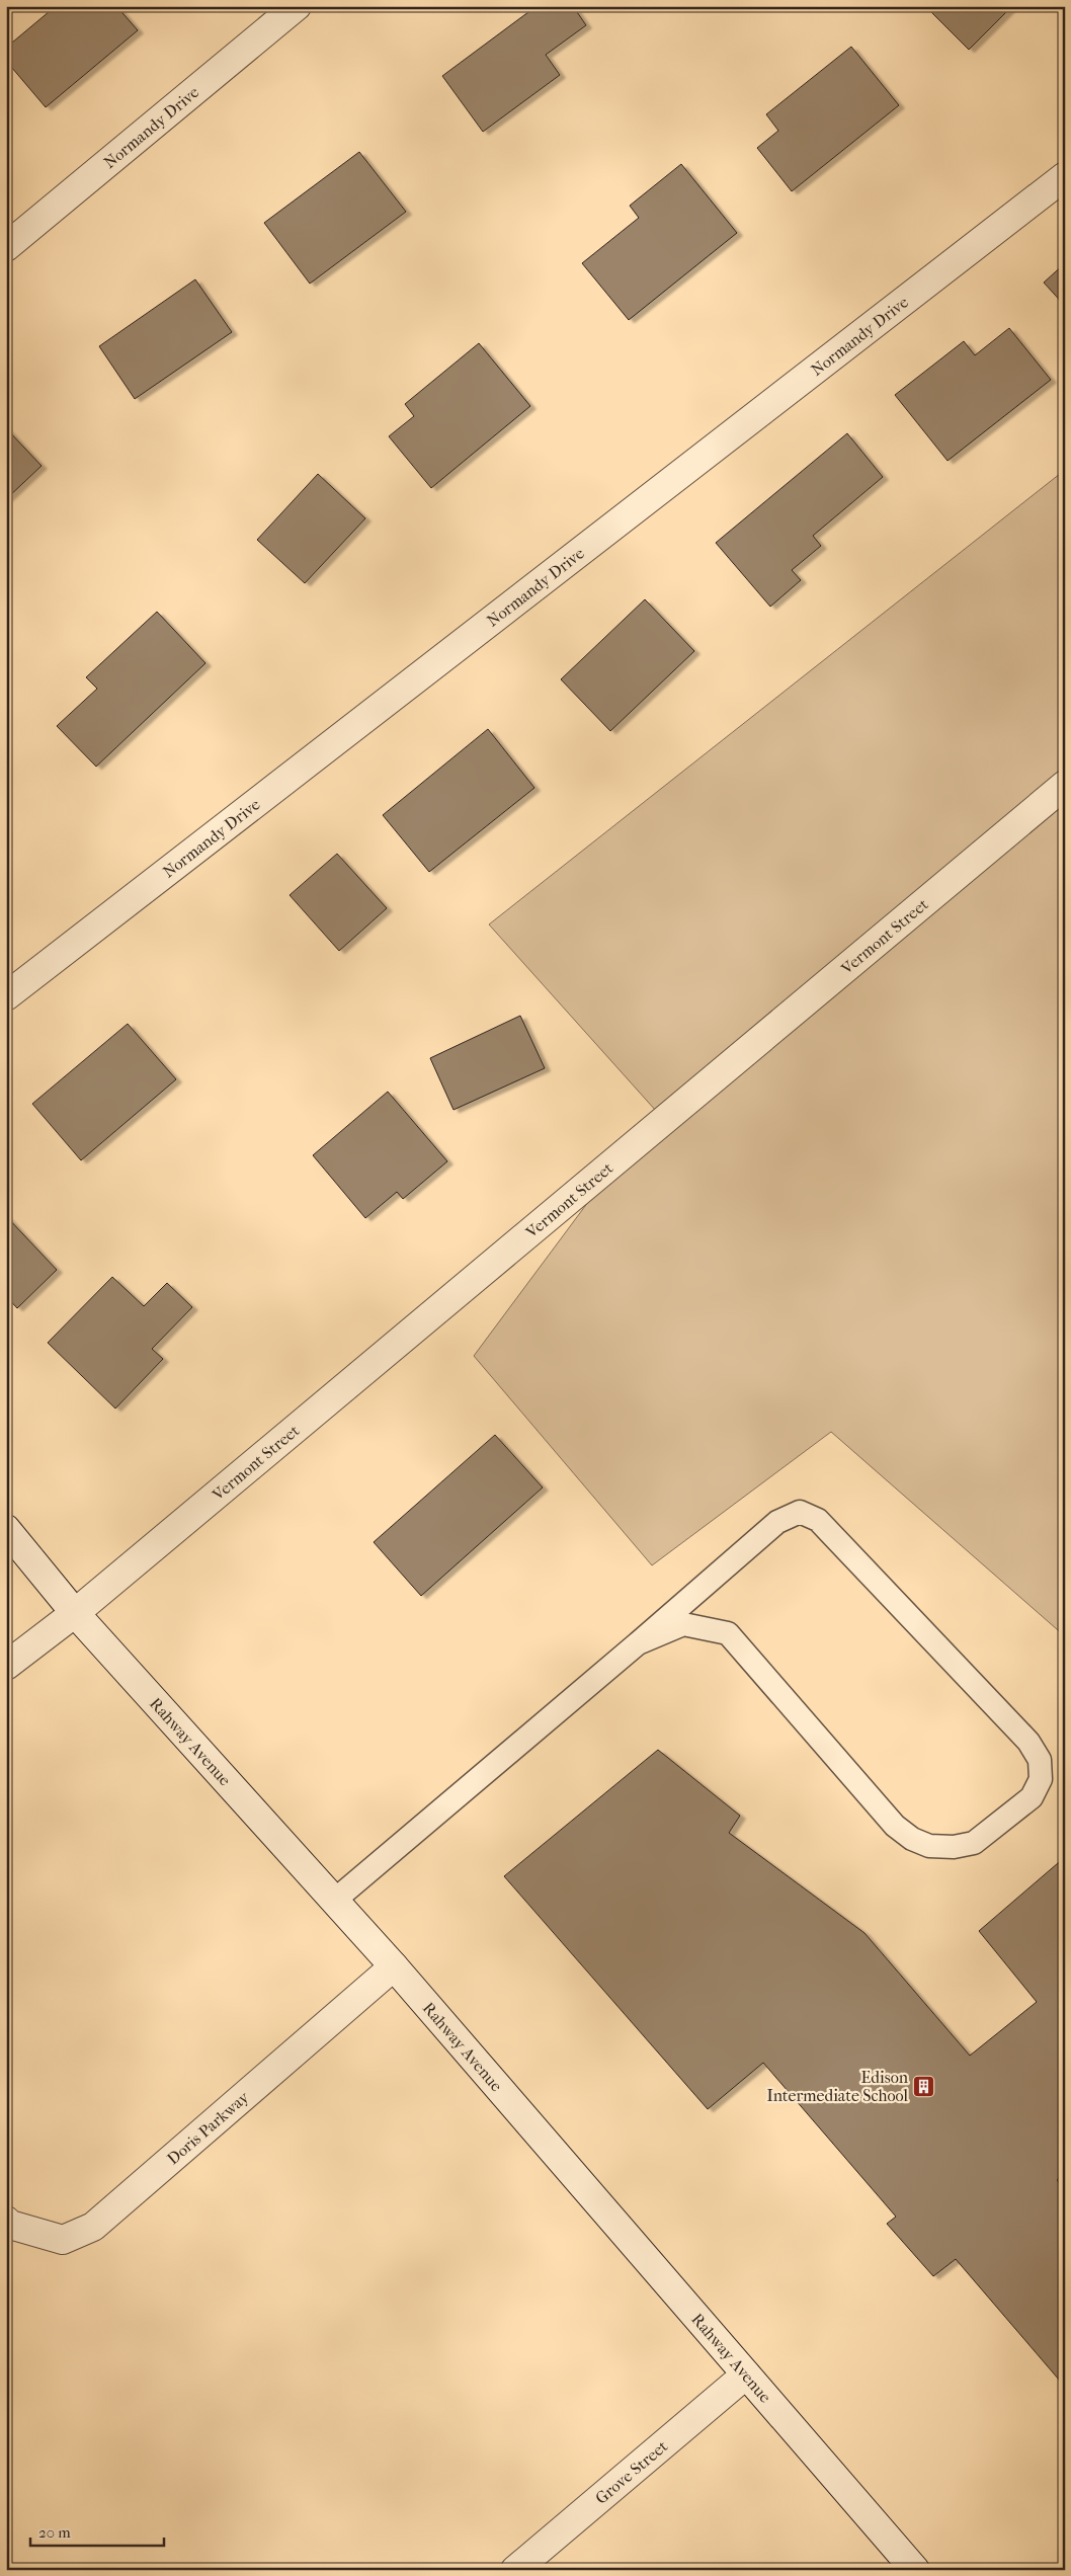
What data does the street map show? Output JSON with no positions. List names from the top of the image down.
{
  "streets": {
    "street": [
      "Normandy Drive",
      "Vermont Street",
      "Rahway Avenue",
      "Doris Parkway",
      "Grove Street"
    ]
  },
  "crossings": [
    ["Vermont Street", "Rahway Avenue"],
    ["Rahway Avenue", "Doris Parkway"],
    ["Rahway Avenue", "Grove Street"]
  ],
  "places": {
    "building": ["Edison Intermediate School"]
  },
  "scale_bar": "20 m"
}
